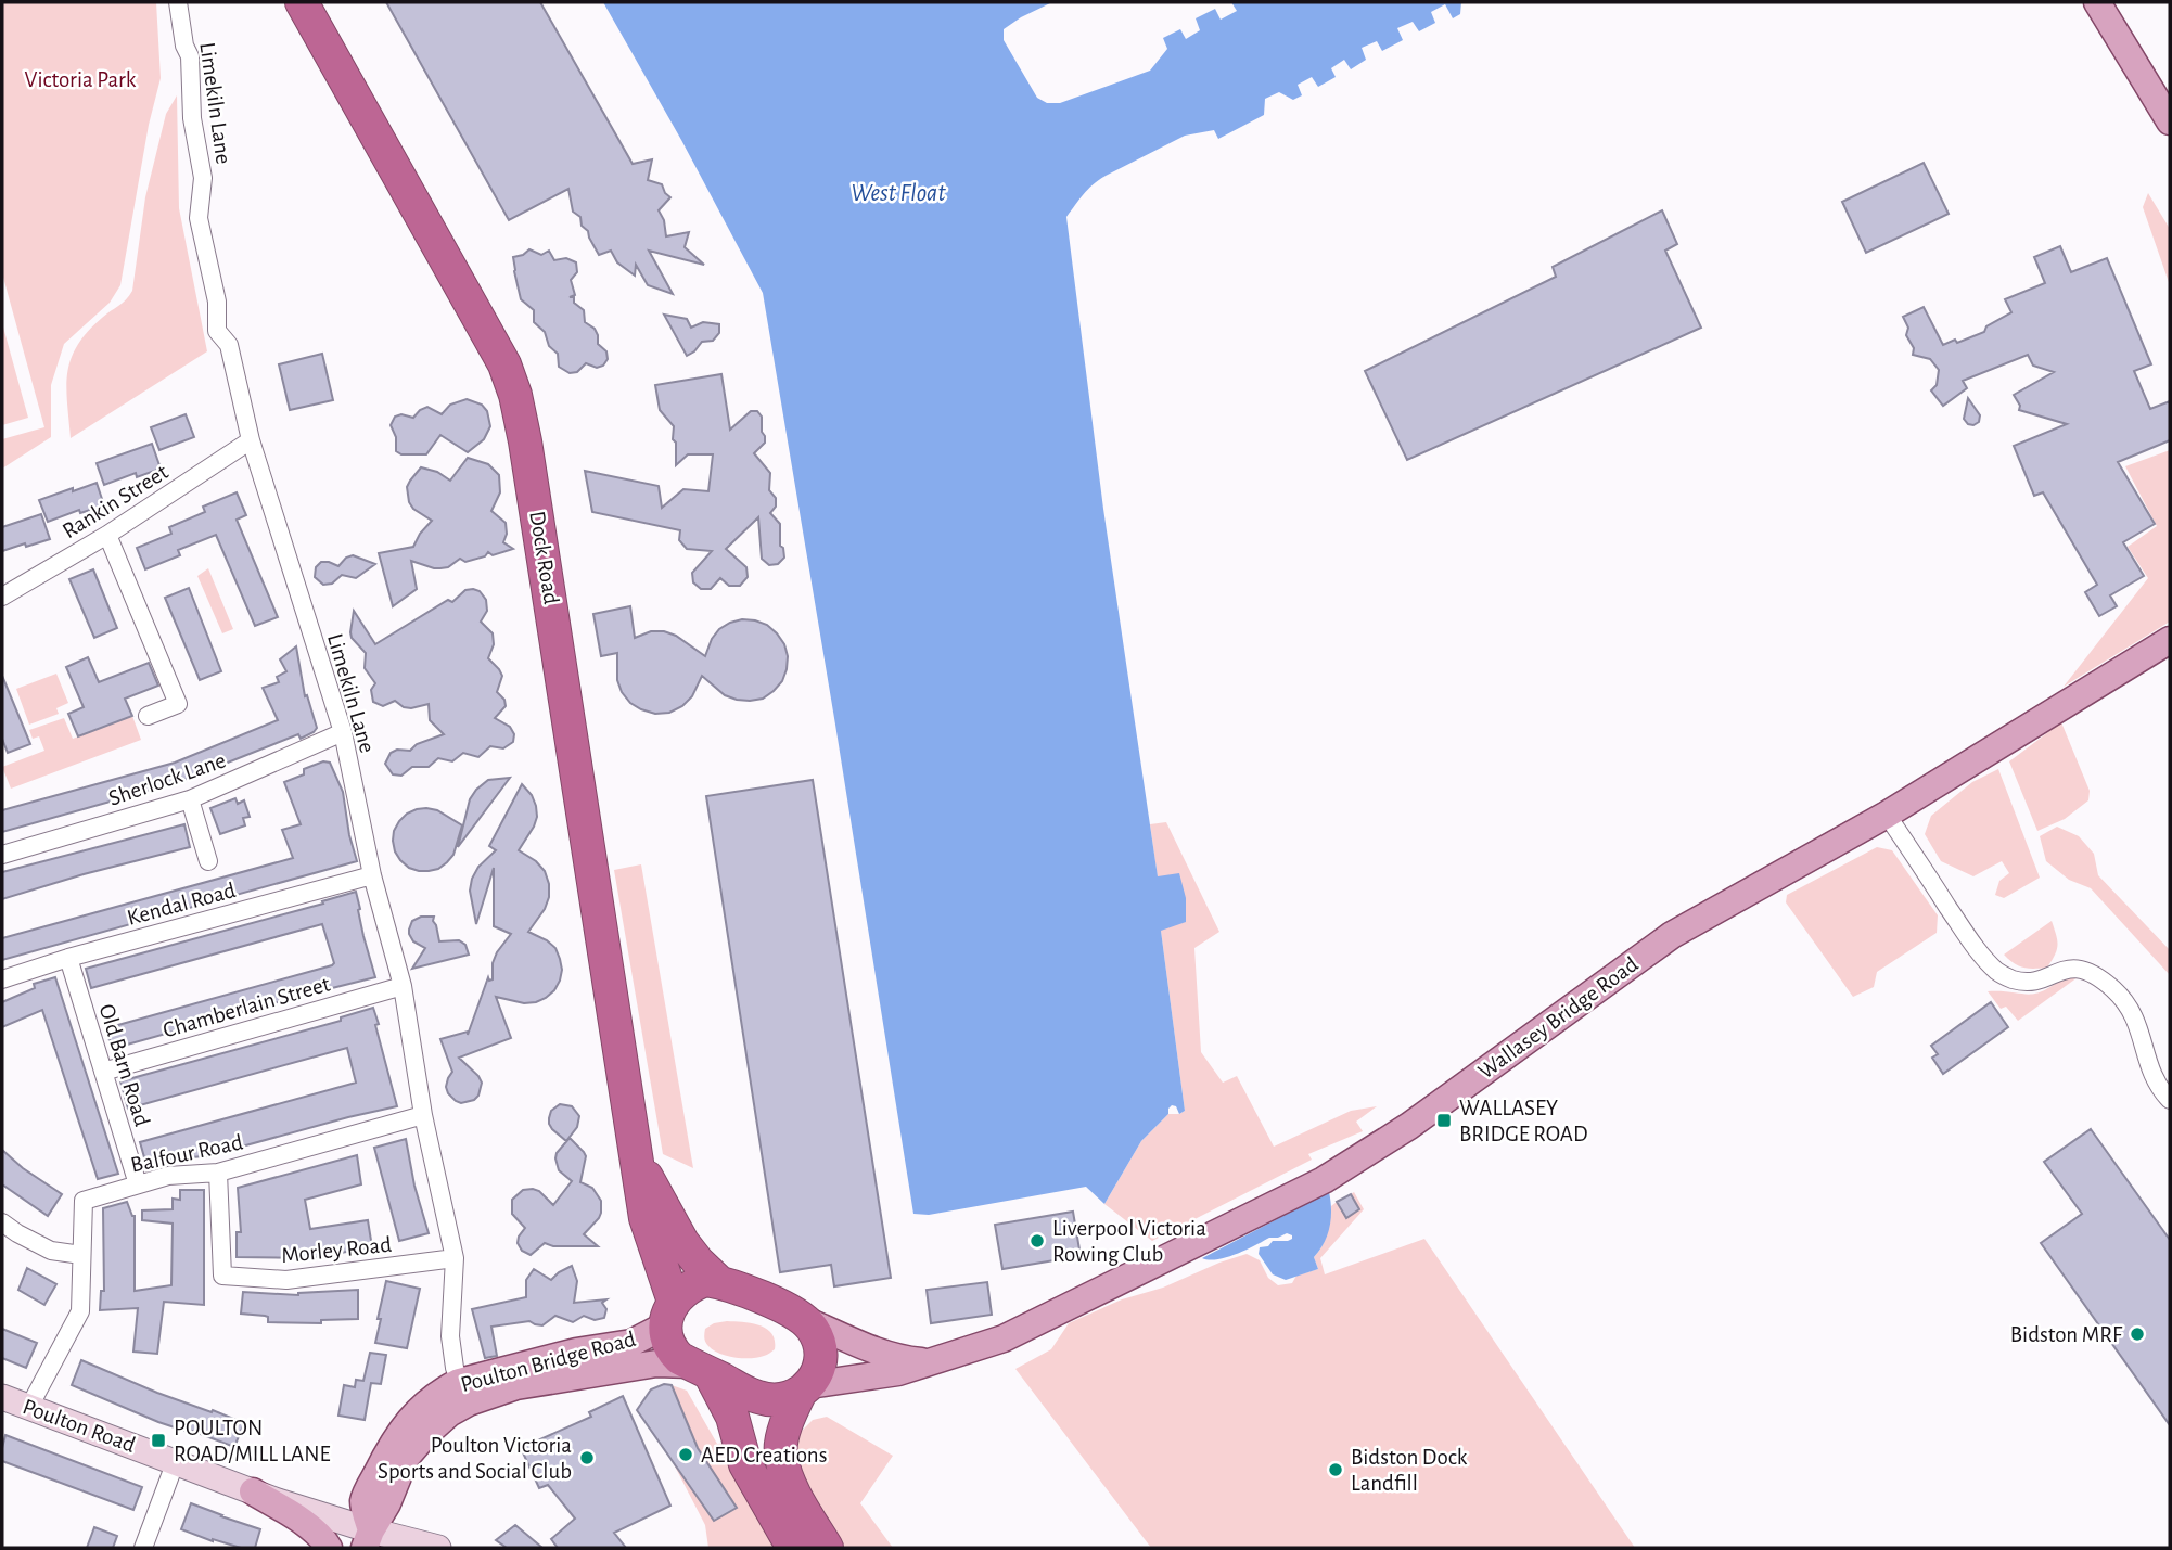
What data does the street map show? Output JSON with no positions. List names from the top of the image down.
{
  "streets": {
    "highway": ["Dock Road"],
    "main road": ["Wallasey Bridge Road", "Poulton Bridge Road", "Poulton Road"],
    "street": [
      "Limekiln Lane",
      "Rankin Street",
      "Sherlock Lane",
      "Kendal Road",
      "Chamberlain Street",
      "Old Barn Road",
      "Balfour Road",
      "Morley Road"
    ]
  },
  "crossings": [
    ["Limekiln Lane", "Rankin Street"],
    ["Limekiln Lane", "Sherlock Lane"],
    ["Limekiln Lane", "Kendal Road"],
    ["Limekiln Lane", "Chamberlain Street"],
    ["Limekiln Lane", "Balfour Road"],
    ["Limekiln Lane", "Morley Road"],
    ["Limekiln Lane", "Poulton Bridge Road"],
    ["Dock Road", "Poulton Bridge Road"],
    ["Kendal Road", "Old Barn Road"],
    ["Chamberlain Street", "Old Barn Road"],
    ["Old Barn Road", "Balfour Road"],
    ["Balfour Road", "Morley Road"],
    ["Balfour Road", "Poulton Road"],
    ["Poulton Bridge Road", "Poulton Road"]
  ],
  "water": ["West Float"],
  "parks": ["Victoria Park"],
  "places": {
    "transit": ["WALLASEY BRIDGE ROAD", "POULTON ROAD/MILL LANE"],
    "other": [
      "Liverpool Victoria Rowing Club",
      "Bidston MRF",
      "AED Creations",
      "Poulton Victoria Sports and Social Club",
      "Bidston Dock Landfill"
    ]
  }
}
